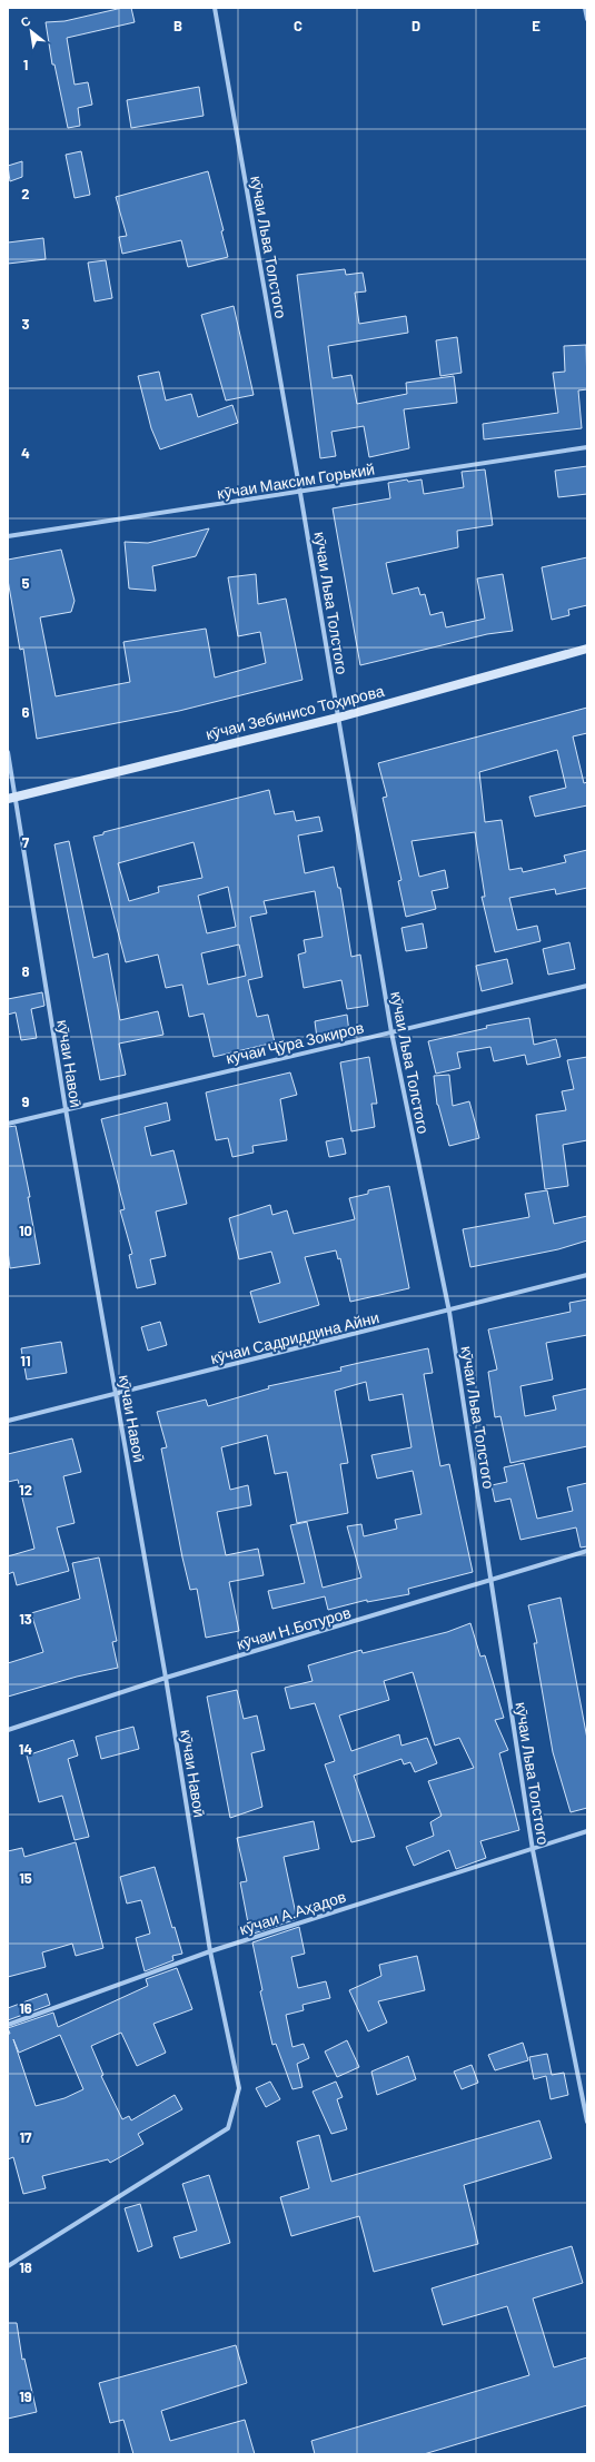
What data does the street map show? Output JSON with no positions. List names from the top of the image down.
{
  "streets": {
    "main road": ["кӯчаи Зебинисо Тоҳирова"],
    "street": [
      "кӯчаи Льва Толстого",
      "кӯчаи Максим Горький",
      "кӯчаи Ҷӯра Зокиров",
      "кӯчаи Навоӣ",
      "кӯчаи Садриддина Айни",
      "кӯчаи Н.Ботуров",
      "кӯчаи А.Аҳадов"
    ]
  },
  "crossings": [
    ["кӯчаи Льва Толстого", "кӯчаи Максим Горький"],
    ["кӯчаи Льва Толстого", "кӯчаи Зебинисо Тоҳирова"],
    ["кӯчаи Льва Толстого", "кӯчаи Ҷӯра Зокиров"],
    ["кӯчаи Льва Толстого", "кӯчаи Садриддина Айни"],
    ["кӯчаи Льва Толстого", "кӯчаи Н.Ботуров"],
    ["кӯчаи Льва Толстого", "кӯчаи А.Аҳадов"],
    ["кӯчаи Зебинисо Тоҳирова", "кӯчаи Навоӣ"],
    ["кӯчаи Ҷӯра Зокиров", "кӯчаи Навоӣ"],
    ["кӯчаи Навоӣ", "кӯчаи Садриддина Айни"],
    ["кӯчаи Навоӣ", "кӯчаи Н.Ботуров"],
    ["кӯчаи Навоӣ", "кӯчаи А.Аҳадов"]
  ],
  "north": "top left",
  "grid": {
    "columns": [
      "B",
      "C",
      "D",
      "E"
    ],
    "rows": [
      "1",
      "2",
      "3",
      "4",
      "5",
      "6",
      "7",
      "8",
      "9",
      "10",
      "11",
      "12",
      "13",
      "14",
      "15",
      "16",
      "17",
      "18",
      "19"
    ]
  }
}
